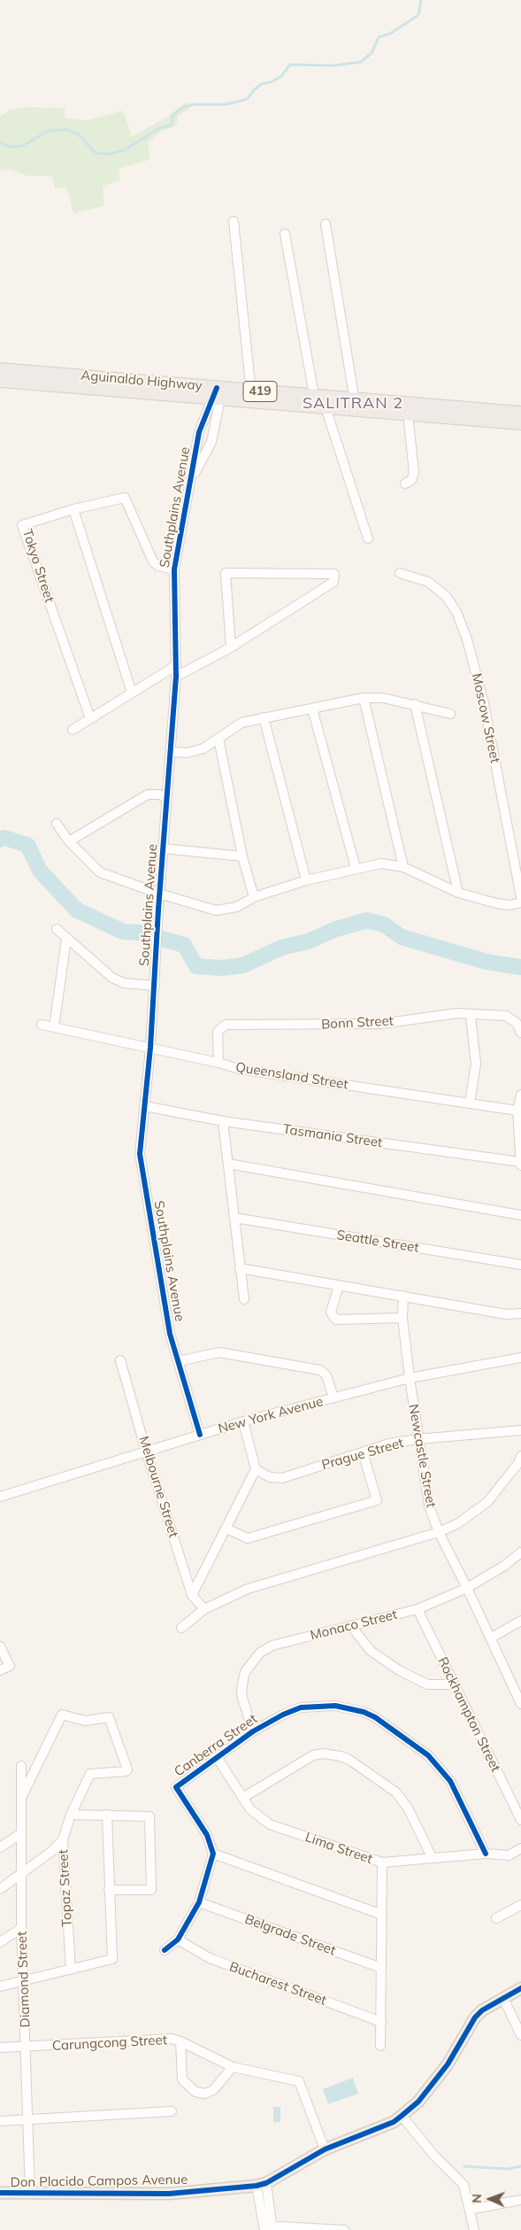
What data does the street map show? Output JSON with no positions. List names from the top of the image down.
{
  "streets": {
    "highway": ["Aguinaldo Highway", "419"],
    "main road": ["Don Placido Campos Avenue"],
    "street": [
      "Southplains Avenue",
      "Tokyo Street",
      "Moscow Street",
      "Bonn Street",
      "Queensland Street",
      "Tasmania Street",
      "Seattle Street",
      "New York Avenue",
      "Prague Street",
      "Newcastle Street",
      "Melbourne Street",
      "Monaco Street",
      "Rockhampton Street",
      "Canberra Street",
      "Lima Street",
      "Topaz Street",
      "Belgrade Street",
      "Diamond Street",
      "Bucharest Street",
      "Carungcong Street"
    ]
  },
  "crossings": [
    ["Aguinaldo Highway", "Southplains Avenue"],
    ["Southplains Avenue", "Tokyo Street"],
    ["Southplains Avenue", "Queensland Street"],
    ["Southplains Avenue", "Tasmania Street"],
    ["Southplains Avenue", "New York Avenue"],
    ["Bonn Street", "Queensland Street"],
    ["New York Avenue", "Newcastle Street"],
    ["New York Avenue", "Melbourne Street"],
    ["Prague Street", "Newcastle Street"],
    ["Newcastle Street", "Monaco Street"],
    ["Monaco Street", "Rockhampton Street"],
    ["Monaco Street", "Canberra Street"],
    ["Canberra Street", "Lima Street"],
    ["Topaz Street", "Diamond Street"],
    ["Diamond Street", "Carungcong Street"],
    ["Diamond Street", "Don Placido Campos Avenue"],
    ["Carungcong Street", "Don Placido Campos Avenue"]
  ],
  "districts": ["SALITRAN 2"],
  "north": "left"
}
